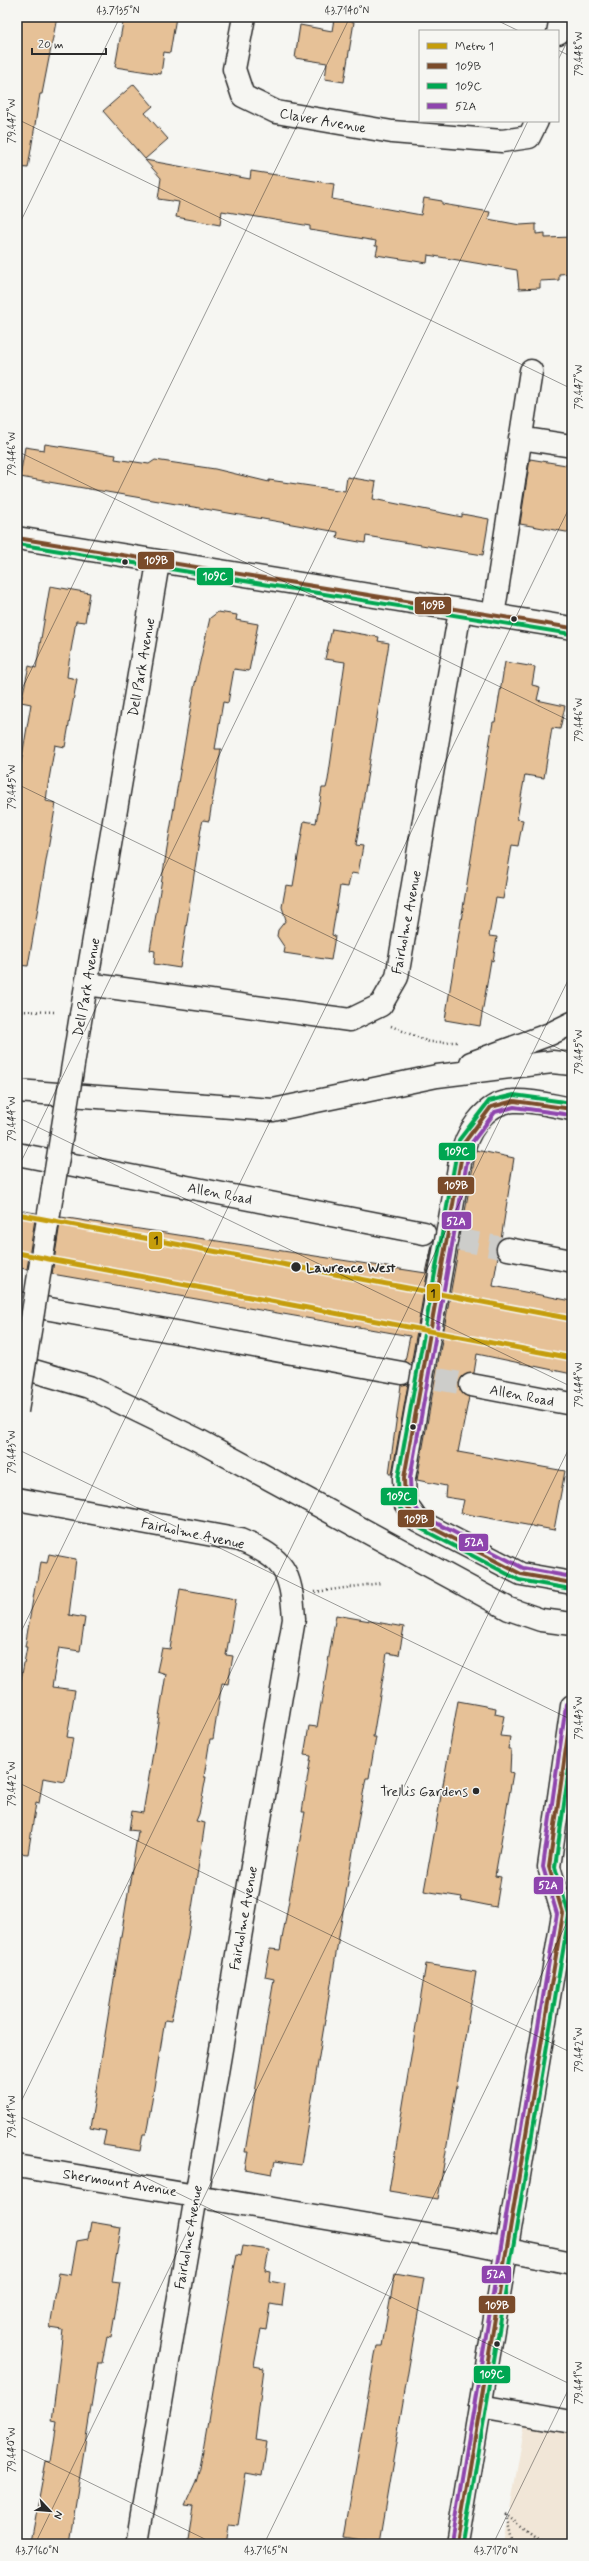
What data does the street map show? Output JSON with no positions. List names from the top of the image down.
{
  "streets": {
    "main road": [
      "Claver Avenue",
      "Dell Park Avenue",
      "Fairholme Avenue",
      "Allen Road",
      "Shermount Avenue"
    ]
  },
  "crossings": [
    ["Dell Park Avenue", "Fairholme Avenue"],
    ["Fairholme Avenue", "Shermount Avenue"]
  ],
  "places": ["Lawrence West", "Trellis Gardens"],
  "lines": [
    "transit line 109B",
    "transit line 109C",
    "transit line 52A",
    "metro line 1"
  ],
  "legend": [
    "Metro 1",
    "109B",
    "109C",
    "52A"
  ],
  "scale_bar": "20 m",
  "north": "bottom right",
  "coordinates": [
    "43.7135°N",
    "43.7140°N",
    "79.448°W",
    "79.447°W",
    "79.446°W",
    "79.445°W",
    "79.444°W",
    "79.443°W",
    "79.442°W",
    "79.441°W",
    "79.440°W",
    "43.7160°N",
    "43.7165°N",
    "43.7170°N"
  ]
}
